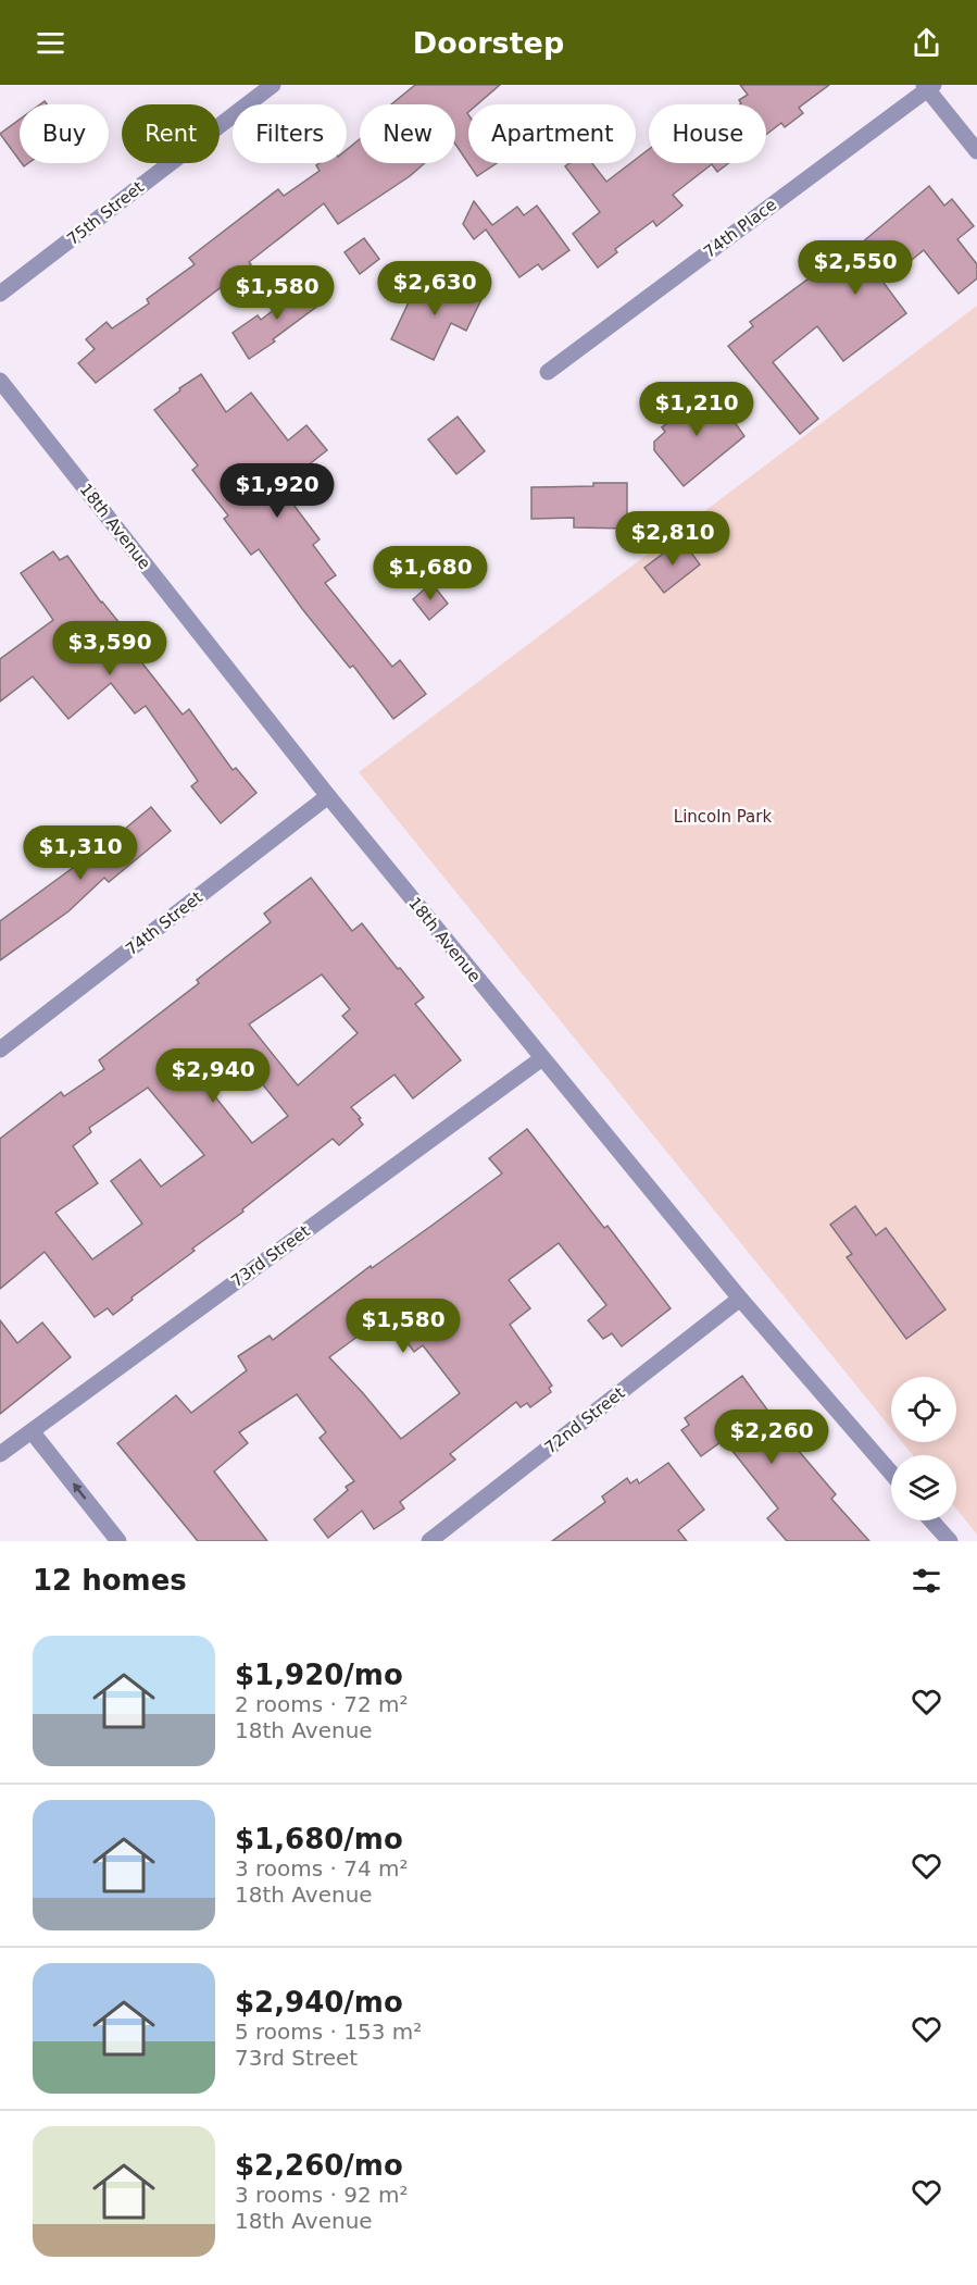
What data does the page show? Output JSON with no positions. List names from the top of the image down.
{
  "streets": {
    "street": [
      "75th Street",
      "74th Place",
      "18th Avenue",
      "74th Street",
      "73rd Street",
      "72nd Street"
    ]
  },
  "crossings": [
    ["18th Avenue", "74th Street"],
    ["18th Avenue", "73rd Street"],
    ["18th Avenue", "72nd Street"]
  ],
  "parks": ["Lincoln Park"],
  "page": {
    "header": "Doorstep",
    "chip": [
      "Buy",
      "Rent",
      "Filters",
      "New",
      "Apartment",
      "House"
    ],
    "price": [
      "$2,550",
      "$2,630",
      "$1,580",
      "$1,210",
      "$1,920",
      "$2,810",
      "$1,680",
      "$3,590",
      "$1,310",
      "$2,940",
      "$1,580",
      "$2,260"
    ],
    "heading": "12 homes",
    "list": [
      {
        "name": "$1,920/mo",
        "note": "2 rooms · 72 m² · 18th Avenue"
      },
      {
        "name": "$1,680/mo",
        "note": "3 rooms · 74 m² · 18th Avenue"
      },
      {
        "name": "$2,940/mo",
        "note": "5 rooms · 153 m² · 73rd Street"
      },
      {
        "name": "$2,260/mo",
        "note": "3 rooms · 92 m² · 18th Avenue"
      }
    ]
  }
}
